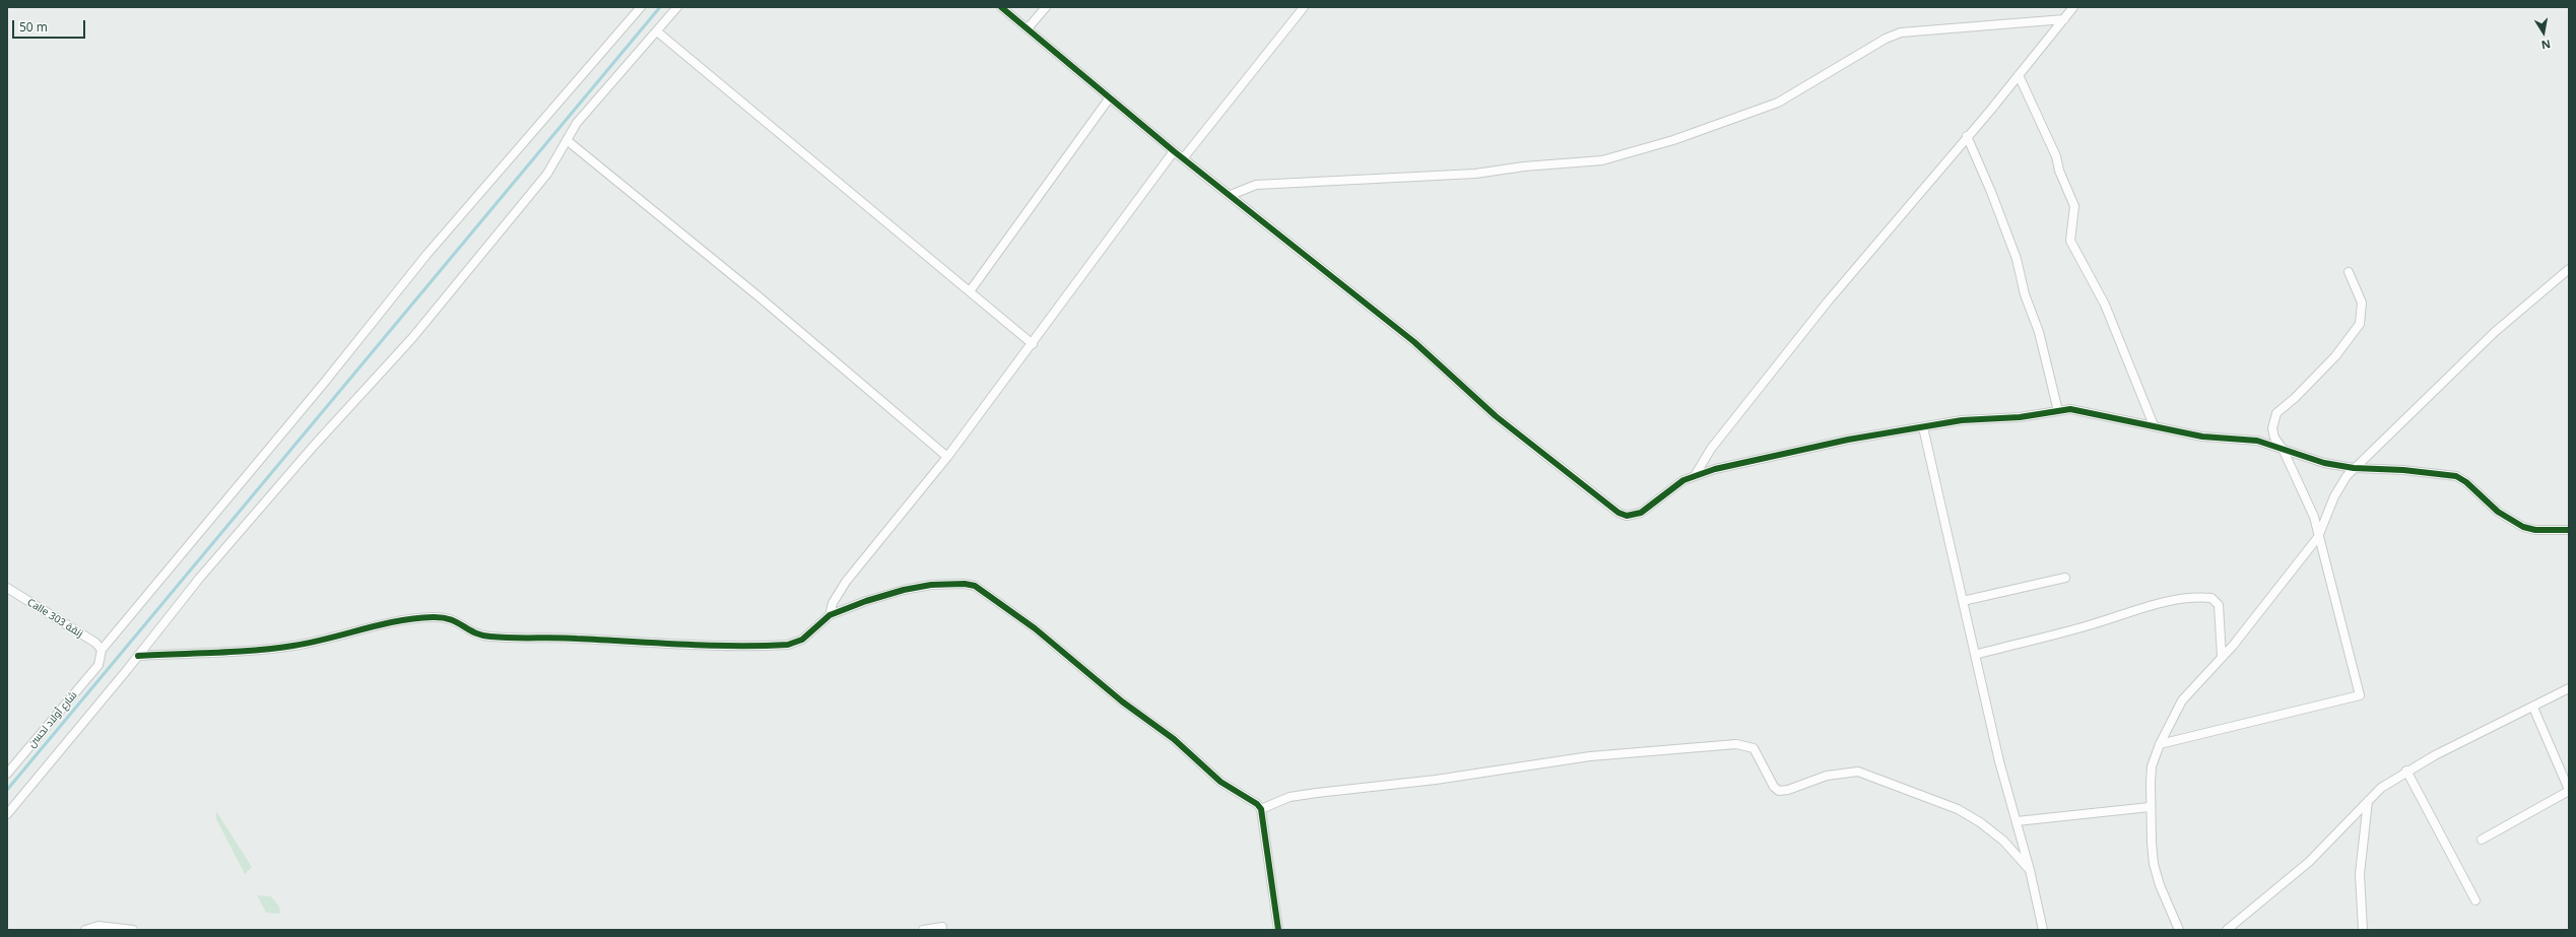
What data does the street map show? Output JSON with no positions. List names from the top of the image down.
{
  "streets": {
    "street": ["Calle 303 زنقة", "شارع أولاد لحسن"]
  },
  "crossings": [
    ["Calle 303 زنقة", "شارع أولاد لحسن"]
  ],
  "scale_bar": "50 m",
  "north": "bottom"
}
